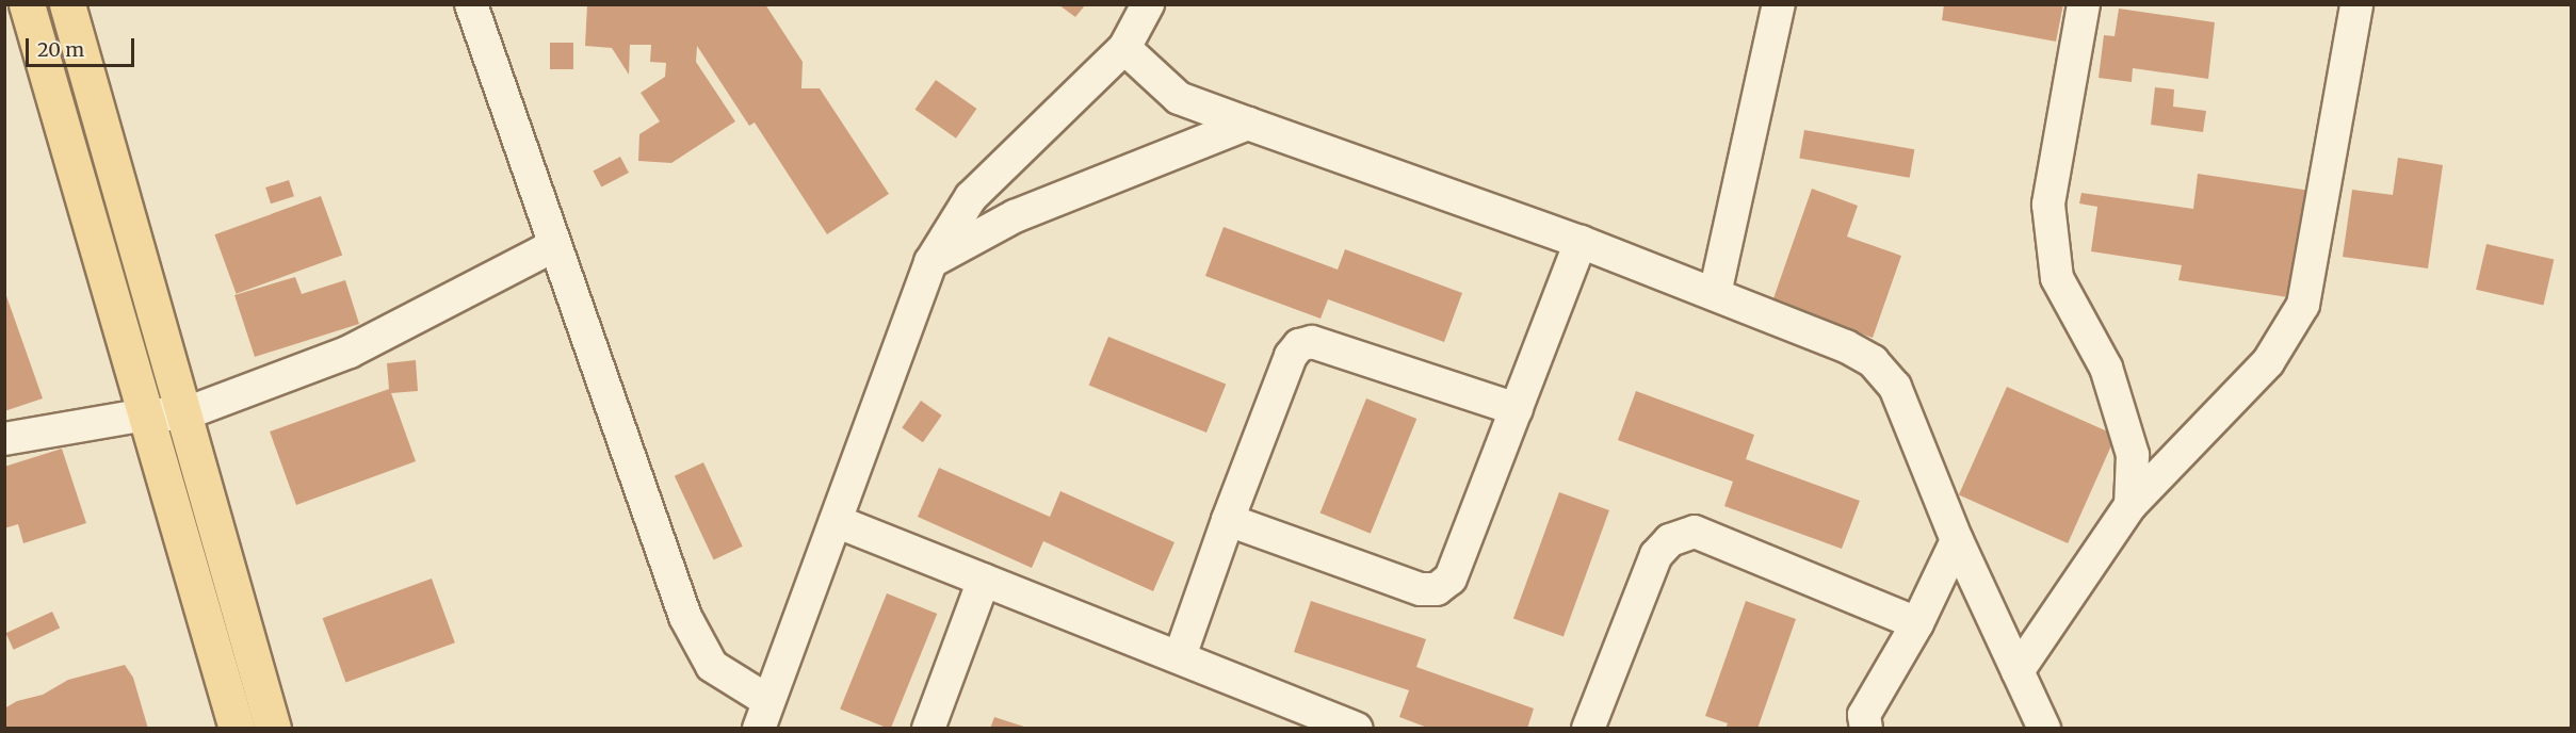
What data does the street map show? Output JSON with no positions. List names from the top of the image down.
{
  "scale_bar": "20 m"
}
